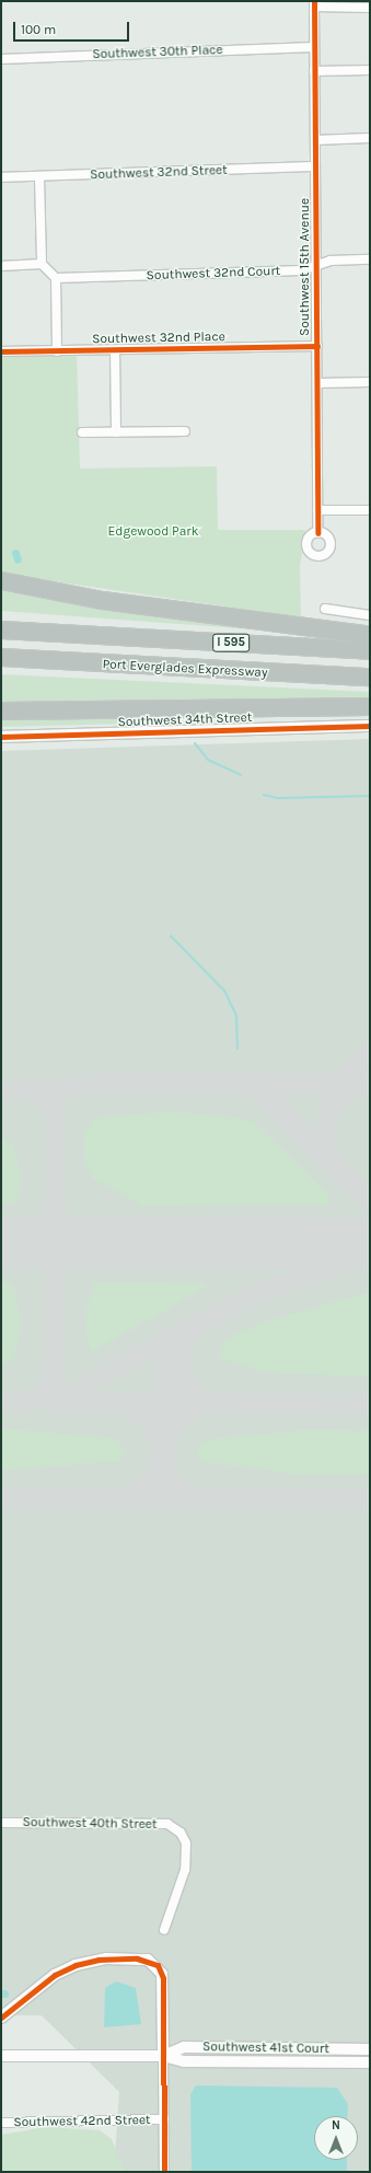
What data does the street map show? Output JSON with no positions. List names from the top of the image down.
{
  "streets": {
    "highway": ["I 595", "Port Everglades Expressway"],
    "street": [
      "Southwest 30th Place",
      "Southwest 32nd Street",
      "Southwest 15th Avenue",
      "Southwest 32nd Court",
      "Southwest 32nd Place",
      "Southwest 34th Street",
      "Southwest 40th Street",
      "Southwest 41st Court",
      "Southwest 42nd Street"
    ]
  },
  "crossings": [
    ["Southwest 30th Place", "Southwest 15th Avenue"],
    ["Southwest 32nd Street", "Southwest 15th Avenue"],
    ["Southwest 15th Avenue", "Southwest 32nd Court"],
    ["Southwest 15th Avenue", "Southwest 32nd Place"]
  ],
  "parks": ["Edgewood Park"],
  "scale_bar": "100 m",
  "north": "top"
}
